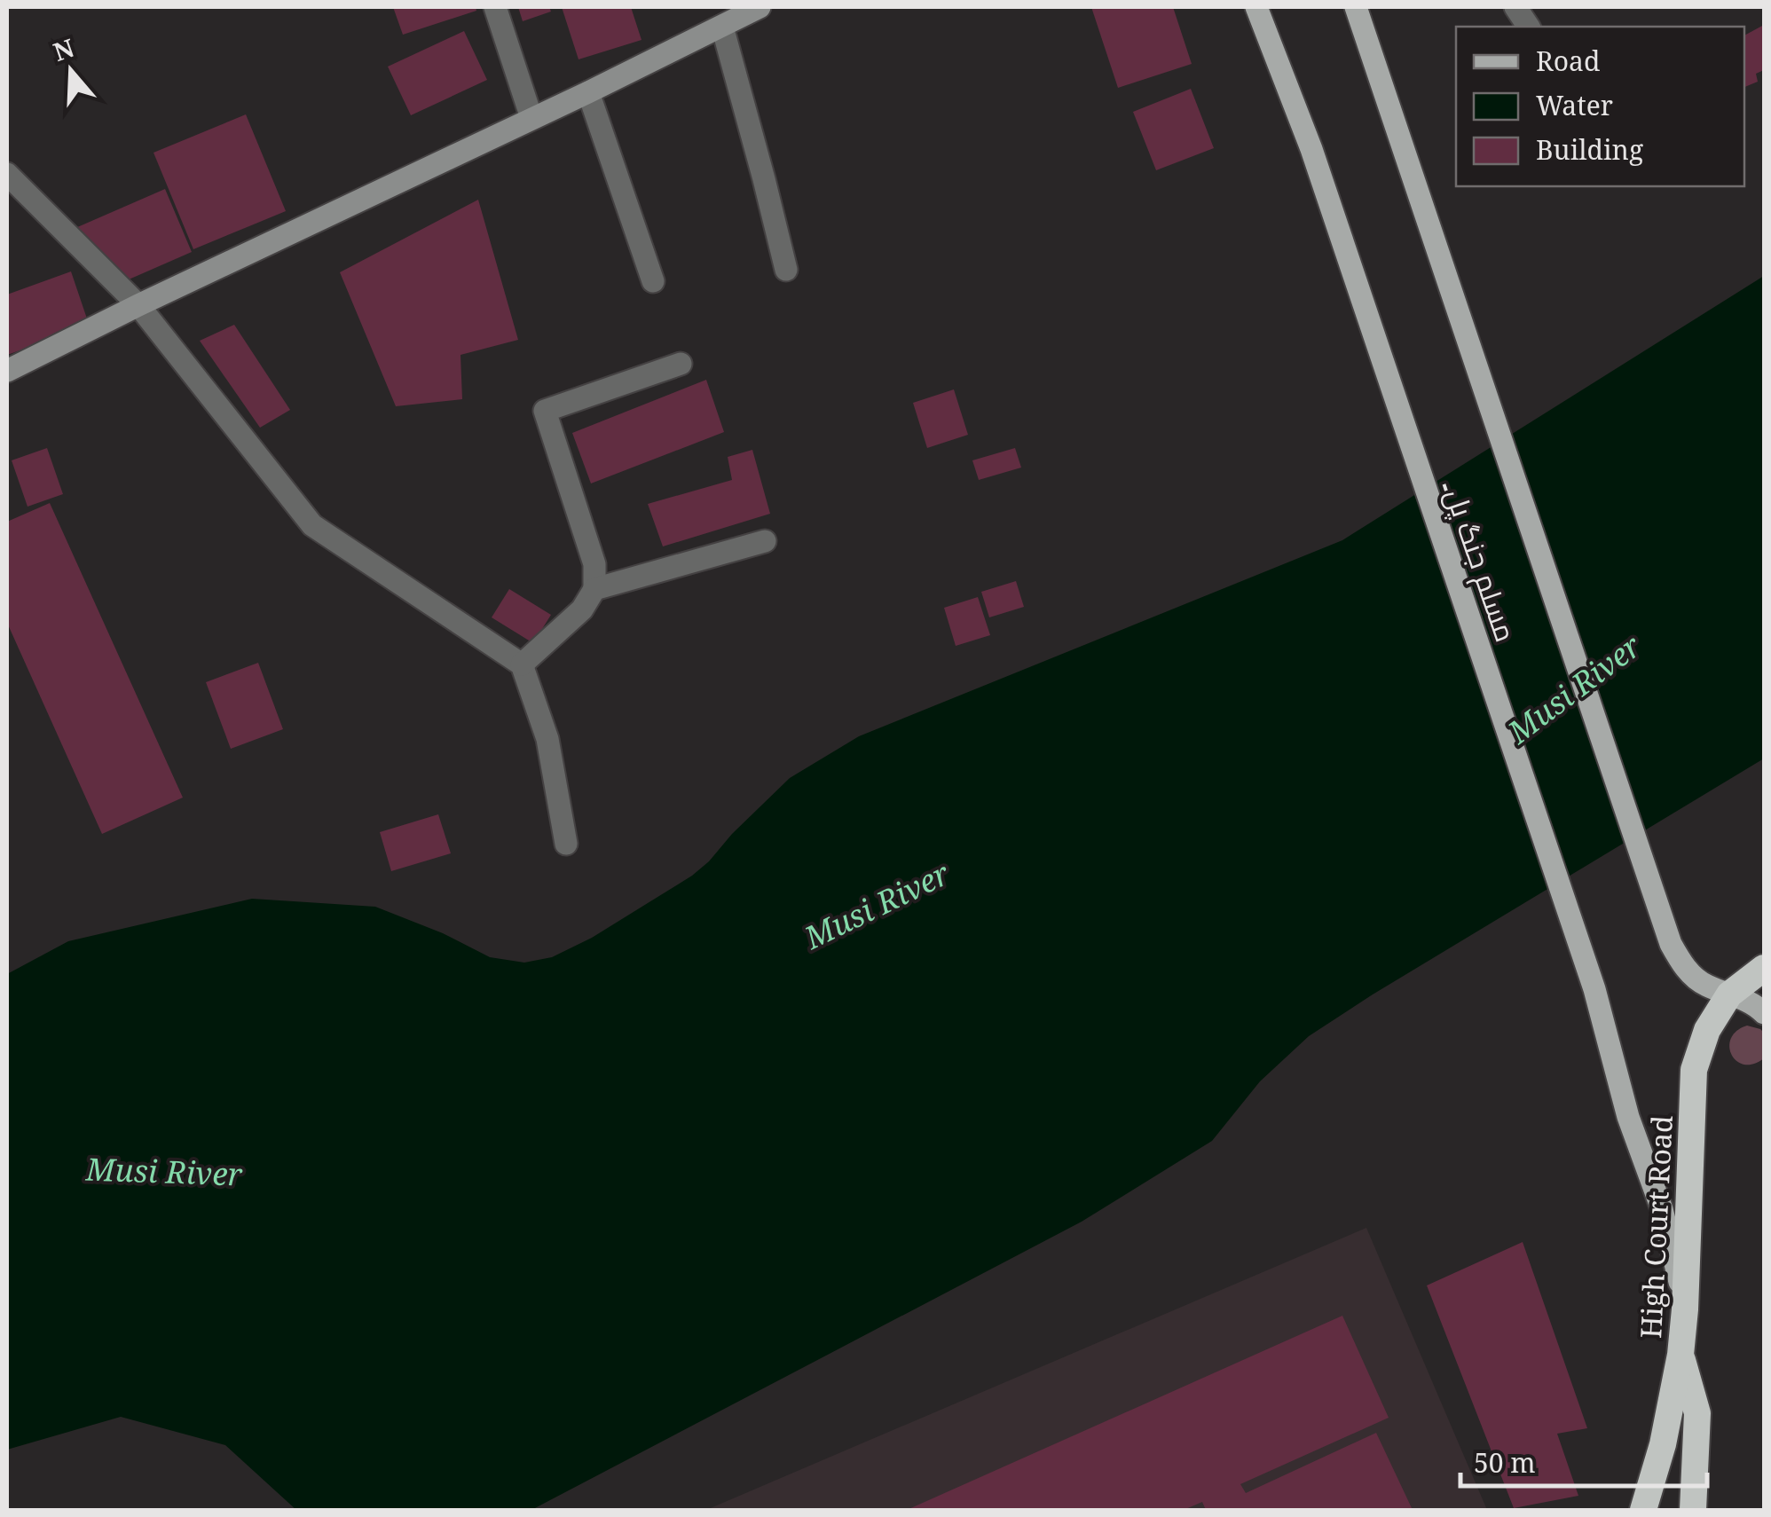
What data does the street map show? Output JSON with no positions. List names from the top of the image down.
{
  "streets": {
    "highway": ["High Court Road"],
    "main road": ["مسلم جنگ پل۔"]
  },
  "crossings": [
    ["مسلم جنگ پل۔", "High Court Road"]
  ],
  "water": ["Musi River"],
  "legend": ["Road", "Water", "Building"],
  "scale_bar": "50 m",
  "north": "top"
}
